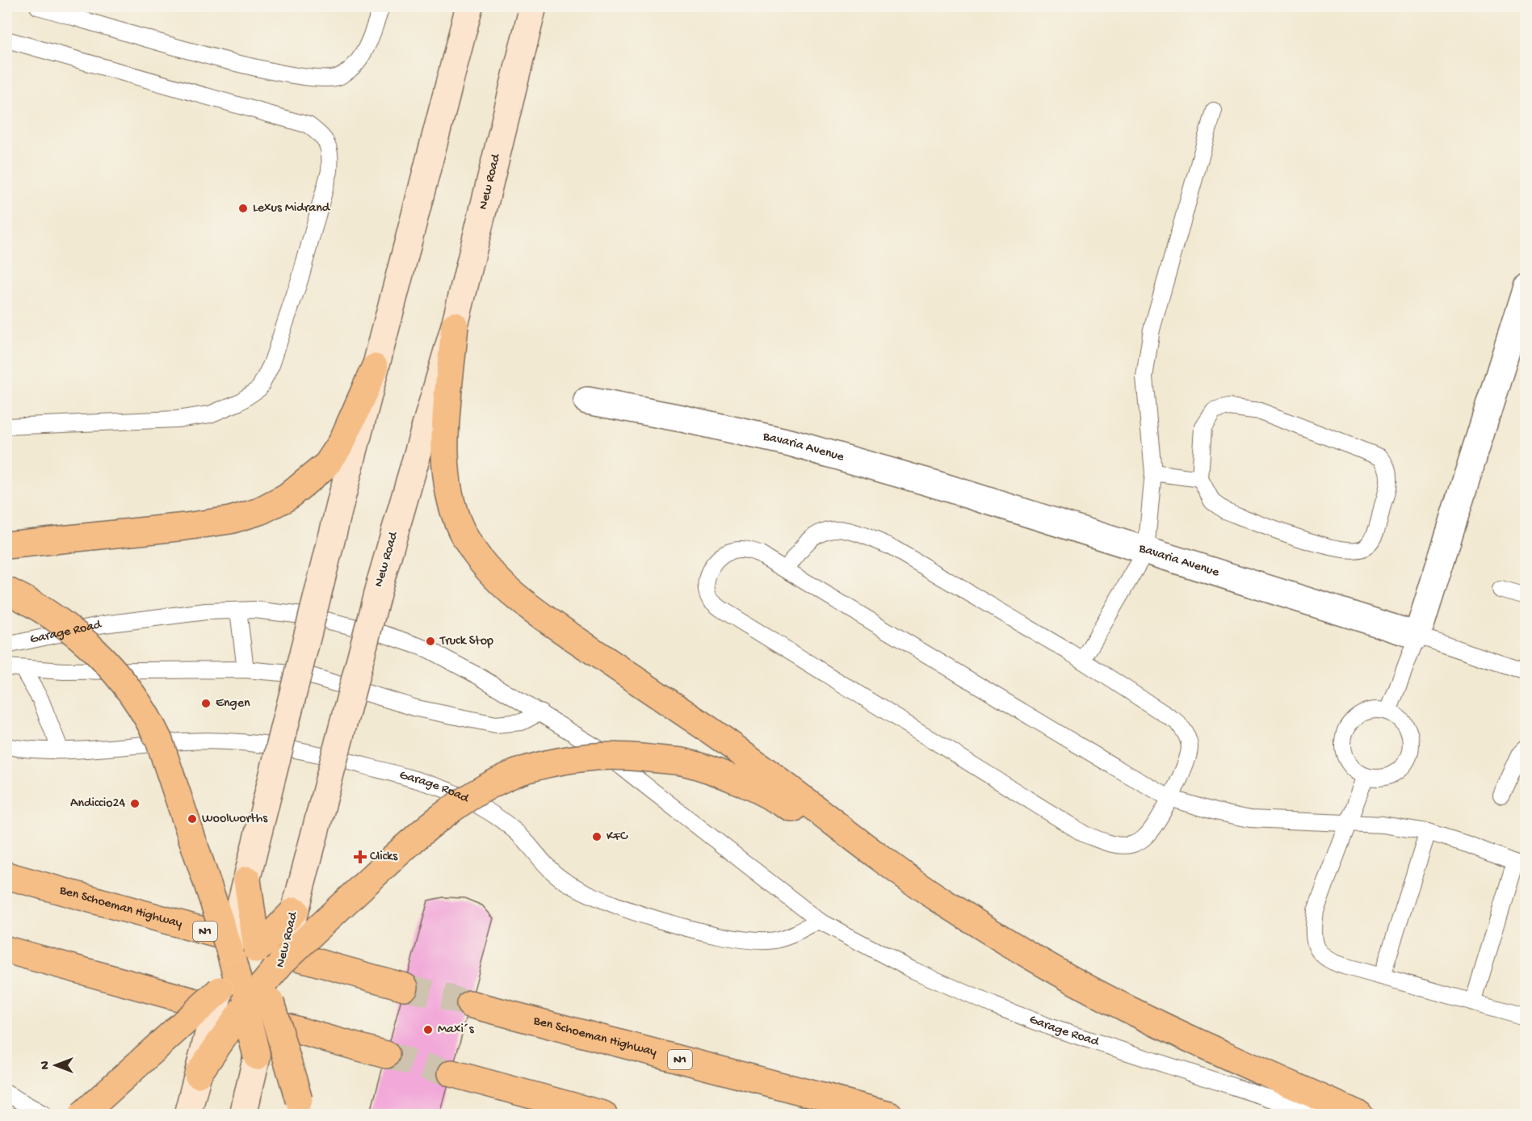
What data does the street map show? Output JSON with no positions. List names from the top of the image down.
{
  "streets": {
    "highway": ["Ben Schoeman Highway", "N1"],
    "main road": ["New Road"],
    "street": ["Bavaria Avenue"],
    "lane": ["Garage Road"]
  },
  "places": {
    "other": [
      "Lexus Midrand",
      "Truck Stop",
      "Engen",
      "Andiccio24",
      "Woolworths",
      "KFC",
      "Maxi´s"
    ],
    "health": ["Clicks"]
  },
  "north": "left"
}
